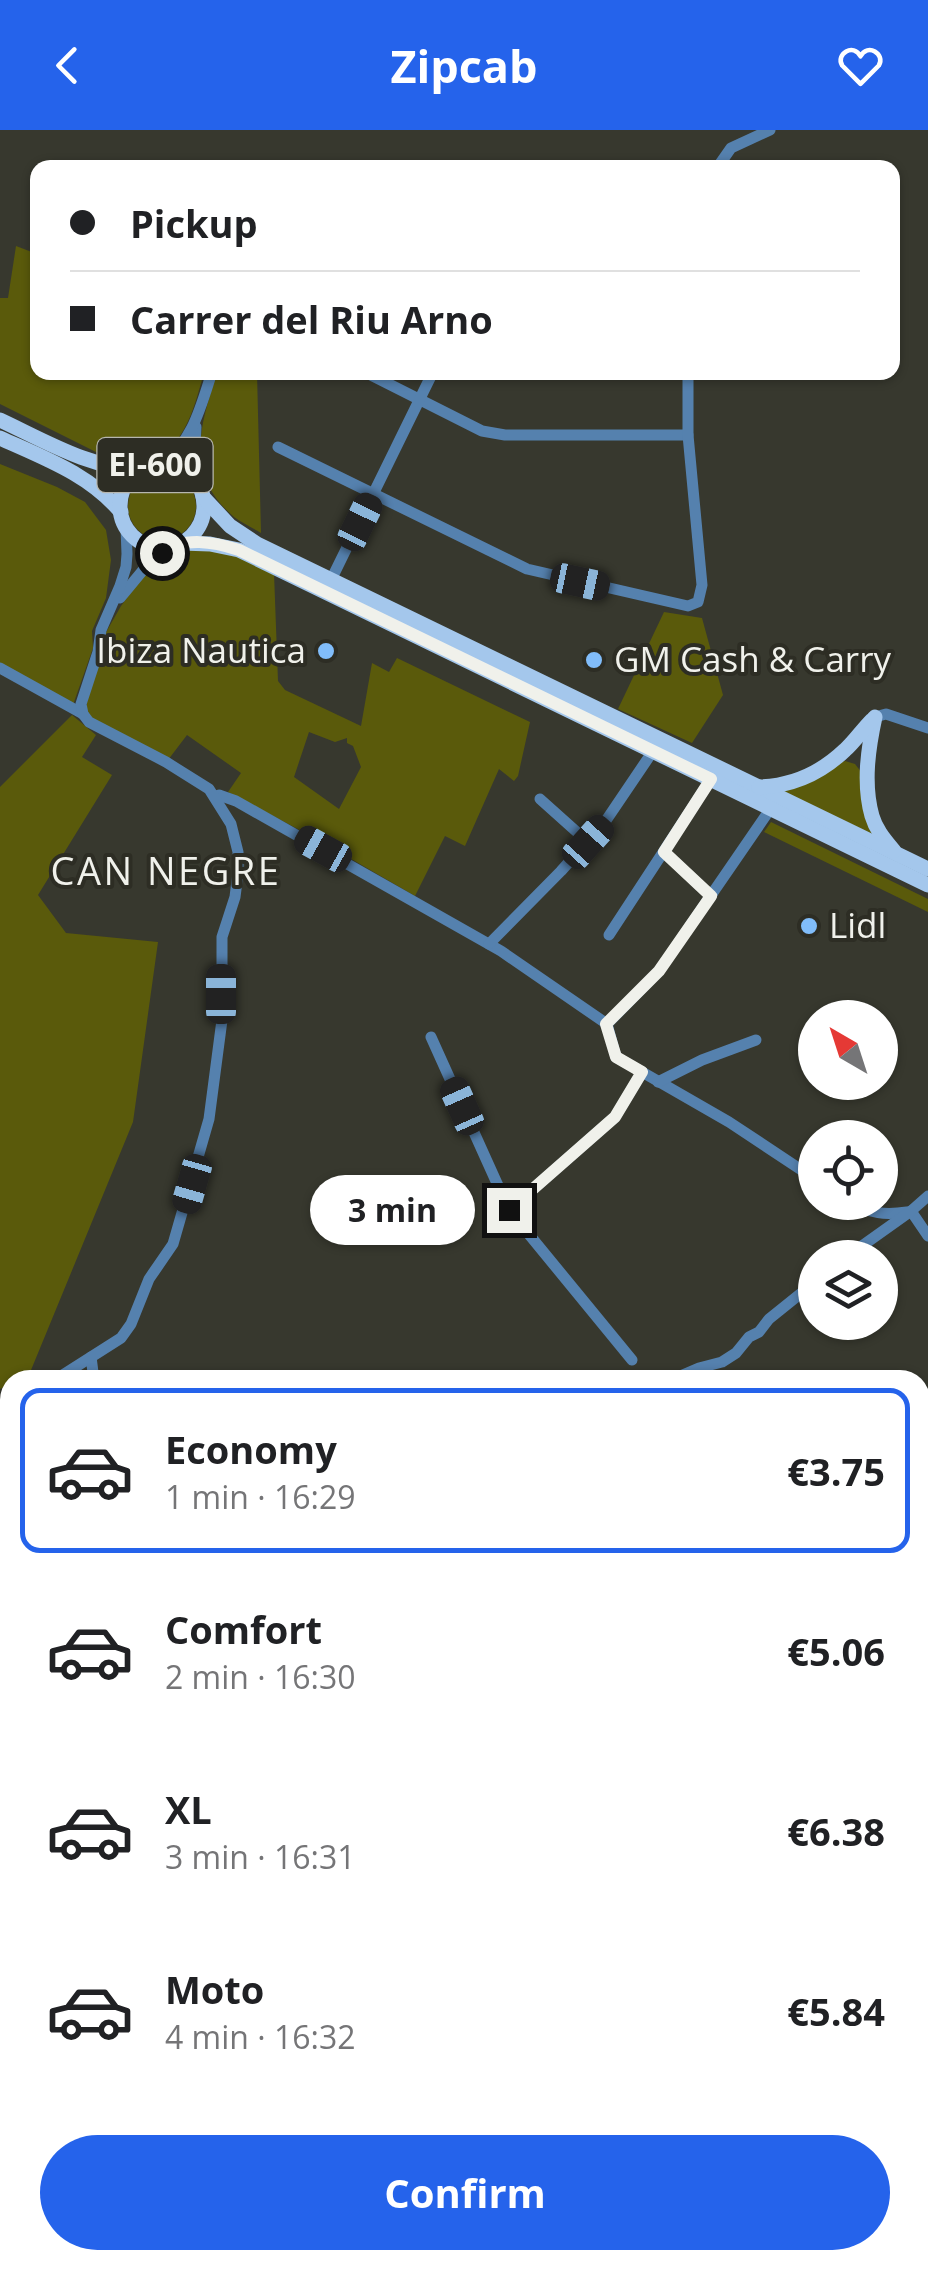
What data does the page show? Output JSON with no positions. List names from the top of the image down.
{
  "streets": {
    "main road": ["EI-600"]
  },
  "districts": ["CAN NEGRE"],
  "places": ["Ibiza Nautica", "GM Cash & Carry", "Lidl"],
  "north": "top left",
  "page": {
    "header": "Zipcab",
    "banner": ["Pickup", "Carrer del Riu Arno"],
    "bubble": "3 min",
    "list": [
      {
        "name": "Economy",
        "note": "1 min · 16:29",
        "value": "€3.75"
      },
      {
        "name": "Comfort",
        "note": "2 min · 16:30",
        "value": "€5.06"
      },
      {
        "name": "XL",
        "note": "3 min · 16:31",
        "value": "€6.38"
      },
      {
        "name": "Moto",
        "note": "4 min · 16:32",
        "value": "€5.84"
      }
    ],
    "buttons": "Confirm"
  }
}
